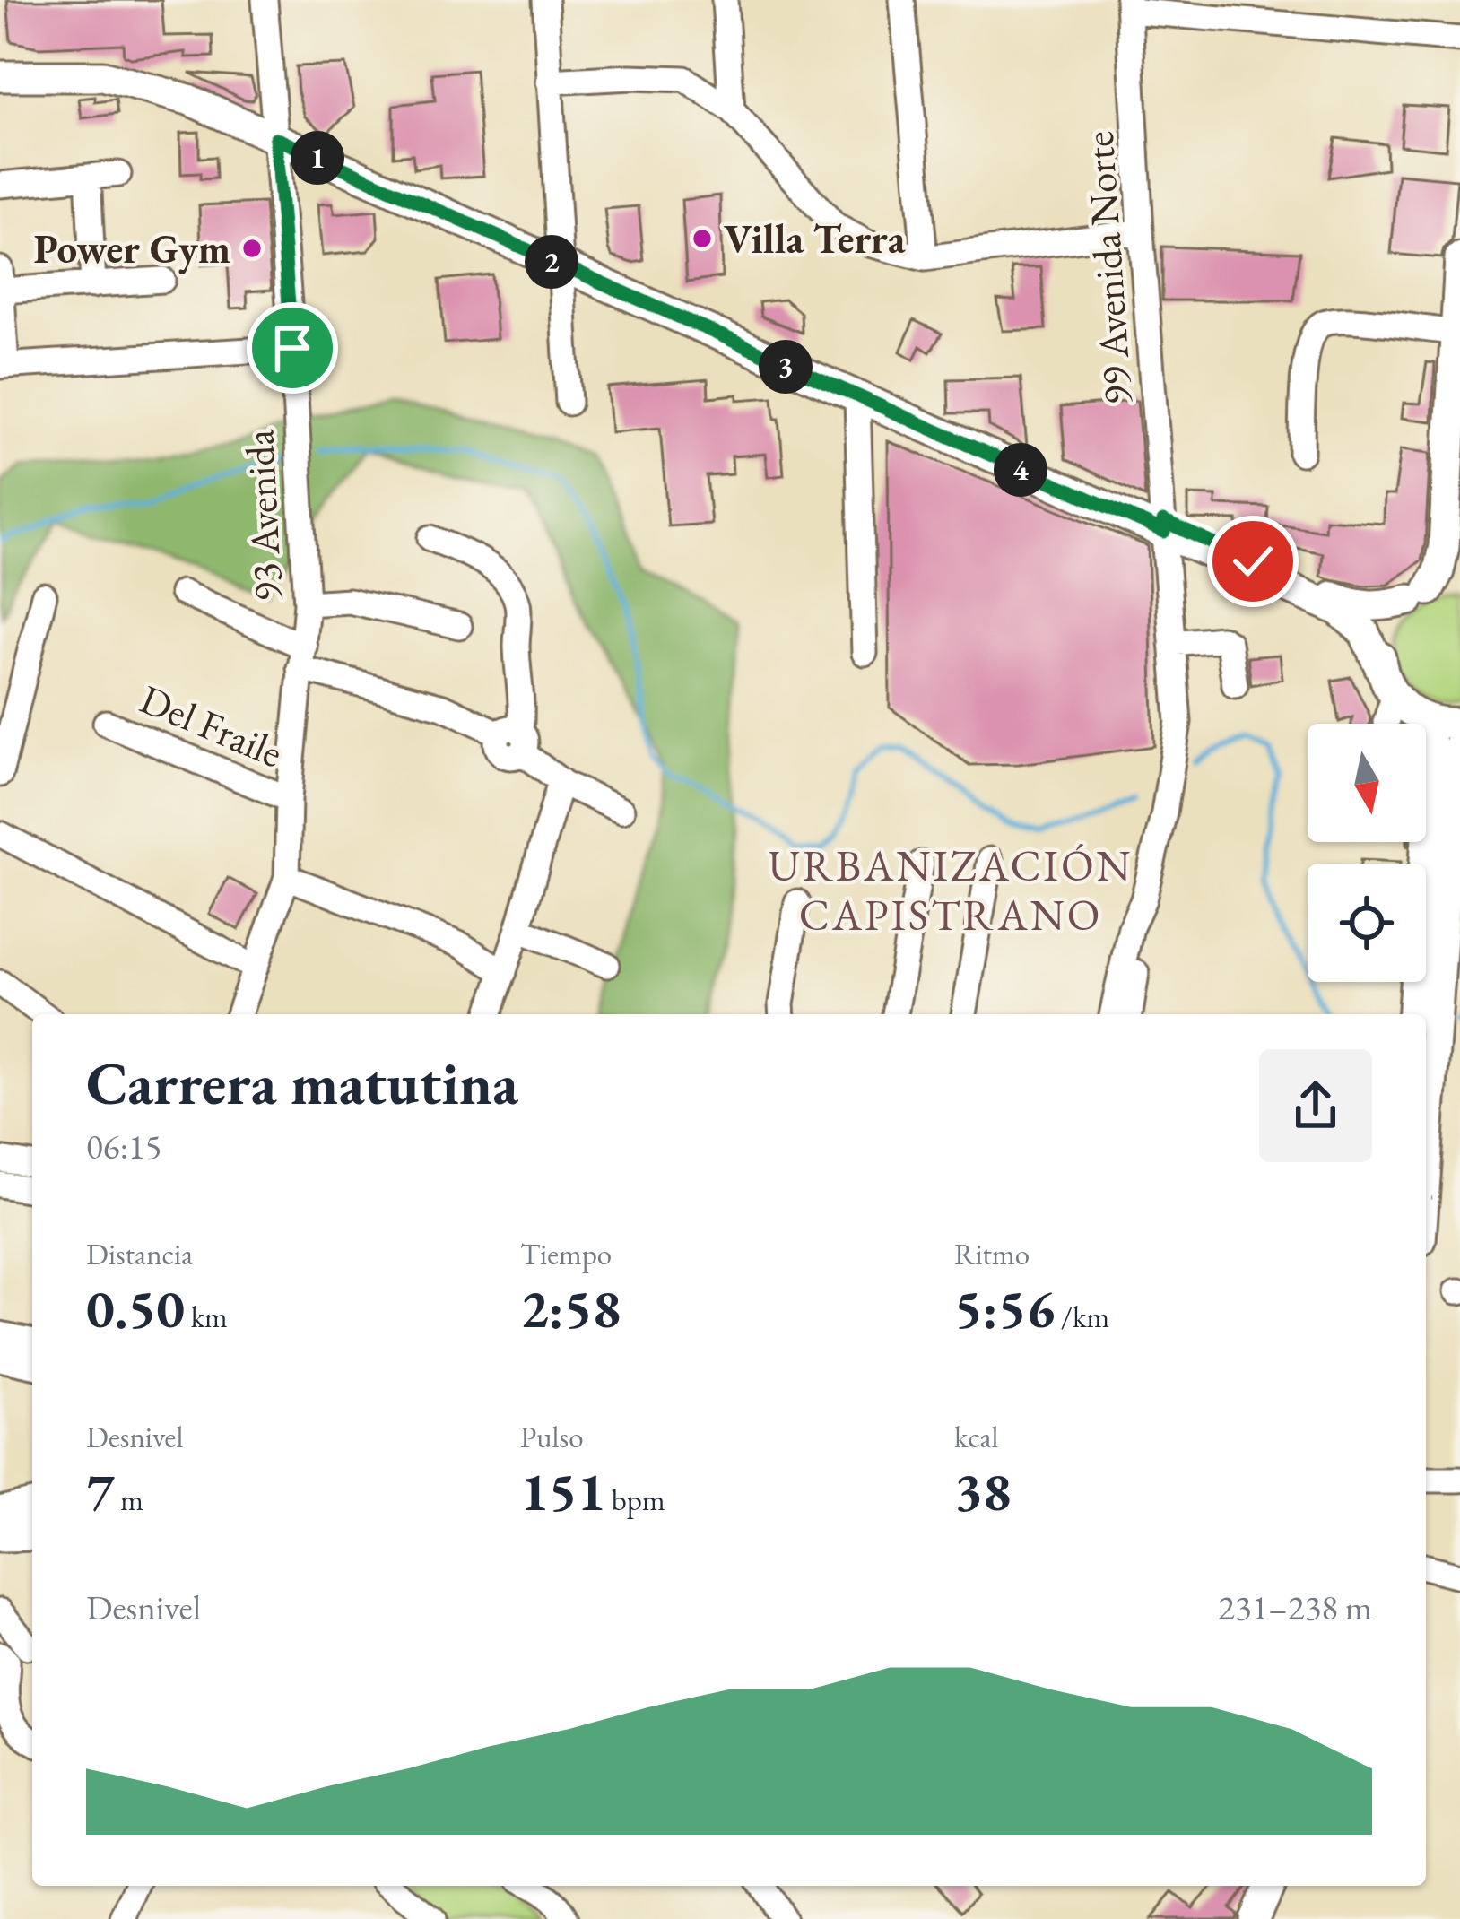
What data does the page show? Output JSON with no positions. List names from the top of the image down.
{
  "streets": {
    "street": ["99 Avenida Norte", "93 Avenida", "Del Fraile"]
  },
  "crossings": [
    ["93 Avenida", "Del Fraile"]
  ],
  "districts": ["URBANIZACIÓN CAPISTRANO"],
  "places": ["Villa Terra", "Power Gym"],
  "north": "bottom",
  "page": {
    "pins": [
      "1",
      "2",
      "3",
      "4"
    ],
    "heading": ["Carrera matutina", "06:15"],
    "stats": [
      ["Distancia", "0.50 km"],
      ["Tiempo", "2:58"],
      ["Ritmo", "5:56 /km"],
      ["Desnivel", "7 m"],
      ["Pulso", "151 bpm"],
      ["kcal", "38"]
    ],
    "chart": ["Desnivel", "231–238 m"]
  }
}
